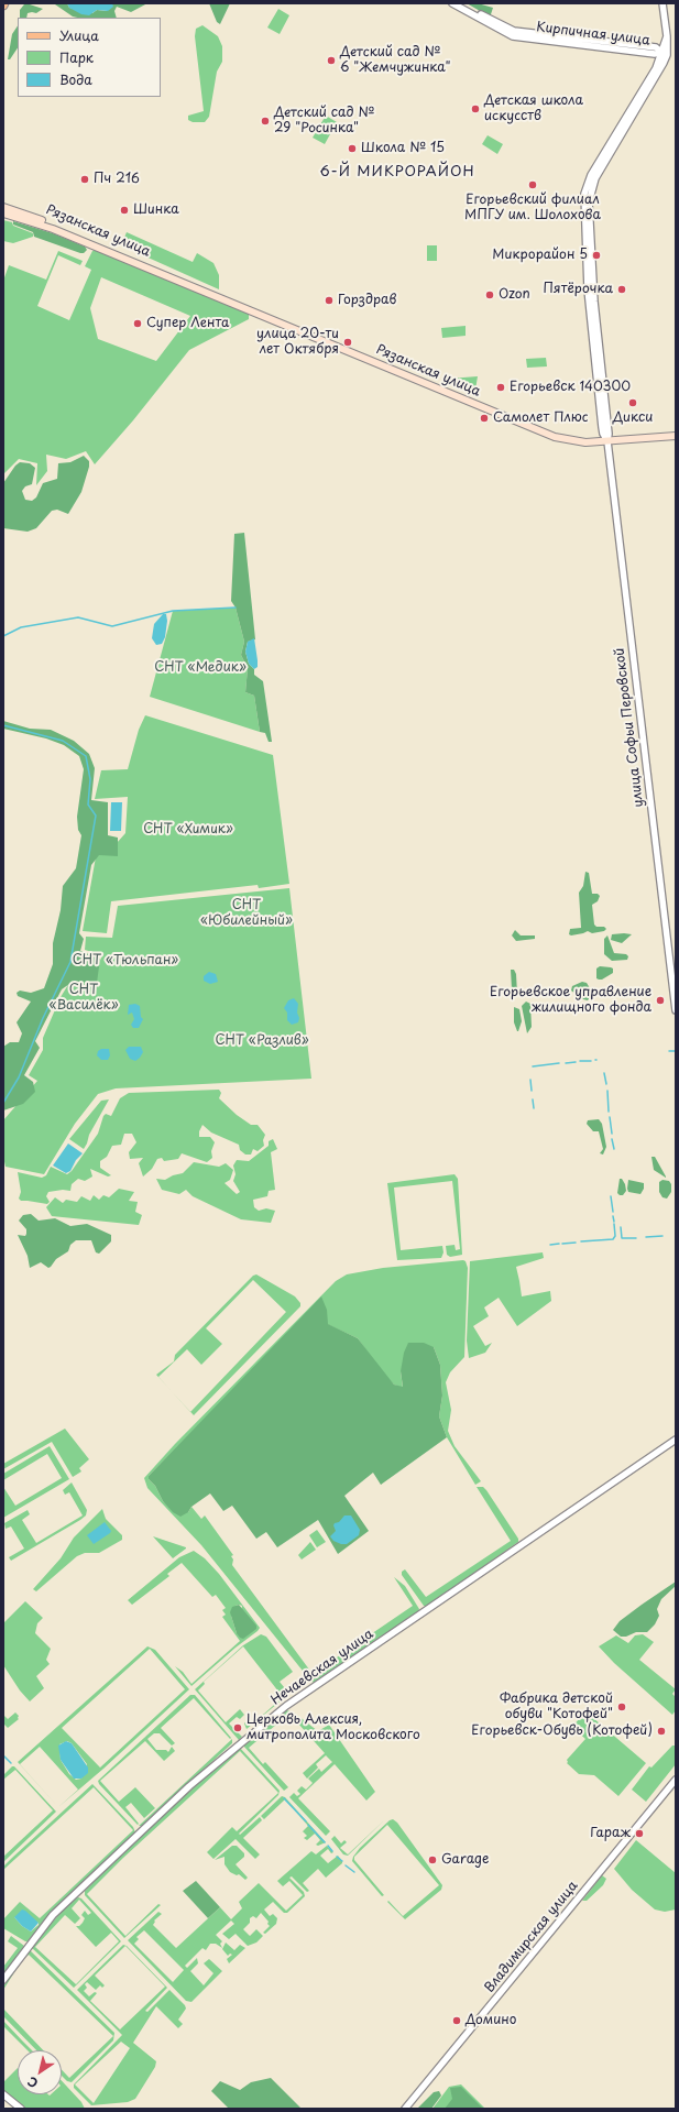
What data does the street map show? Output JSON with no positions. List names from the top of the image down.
{
  "streets": {
    "main road": ["Рязанская улица"],
    "street": [
      "Кирпичная улица",
      "улица Софьи Перовской",
      "Нечаевская улица",
      "Владимирская улица"
    ]
  },
  "crossings": [
    ["Кирпичная улица", "улица Софьи Перовской"],
    ["Рязанская улица", "улица Софьи Перовской"]
  ],
  "districts": ["6-Й МИКРОРАЙОН"],
  "parks": [
    "СНТ «Медик»",
    "СНТ «Химик»",
    "СНТ «Юбилейный»",
    "СНТ «Тюльпан»",
    "СНТ «Василёк»",
    "СНТ «Разлив»"
  ],
  "places": [
    "Детский сад № 6 \"Жемчужинка\"",
    "Детская школа искусств",
    "Детский сад № 29 \"Росинка\"",
    "Школа № 15",
    "Пч 216",
    "Егорьевский филиал МПГУ им. Шолохова",
    "Шинка",
    "Микрорайон 5",
    "Пятёрочка",
    "Ozon",
    "Горздрав",
    "Супер Лента",
    "улица 20-ти лет Октября",
    "Егорьевск 140300",
    "Дикси",
    "Самолет Плюс",
    "Егорьевское управление жилищного фонда",
    "Фабрика детской обуви \"Котофей\"",
    "Церковь Алексия, митрополита Московского",
    "Егорьевск-Обувь (Котофей)",
    "Гараж",
    "Garage",
    "Домино"
  ],
  "legend": ["Улица", "Парк", "Вода"],
  "north": "bottom left"
}
